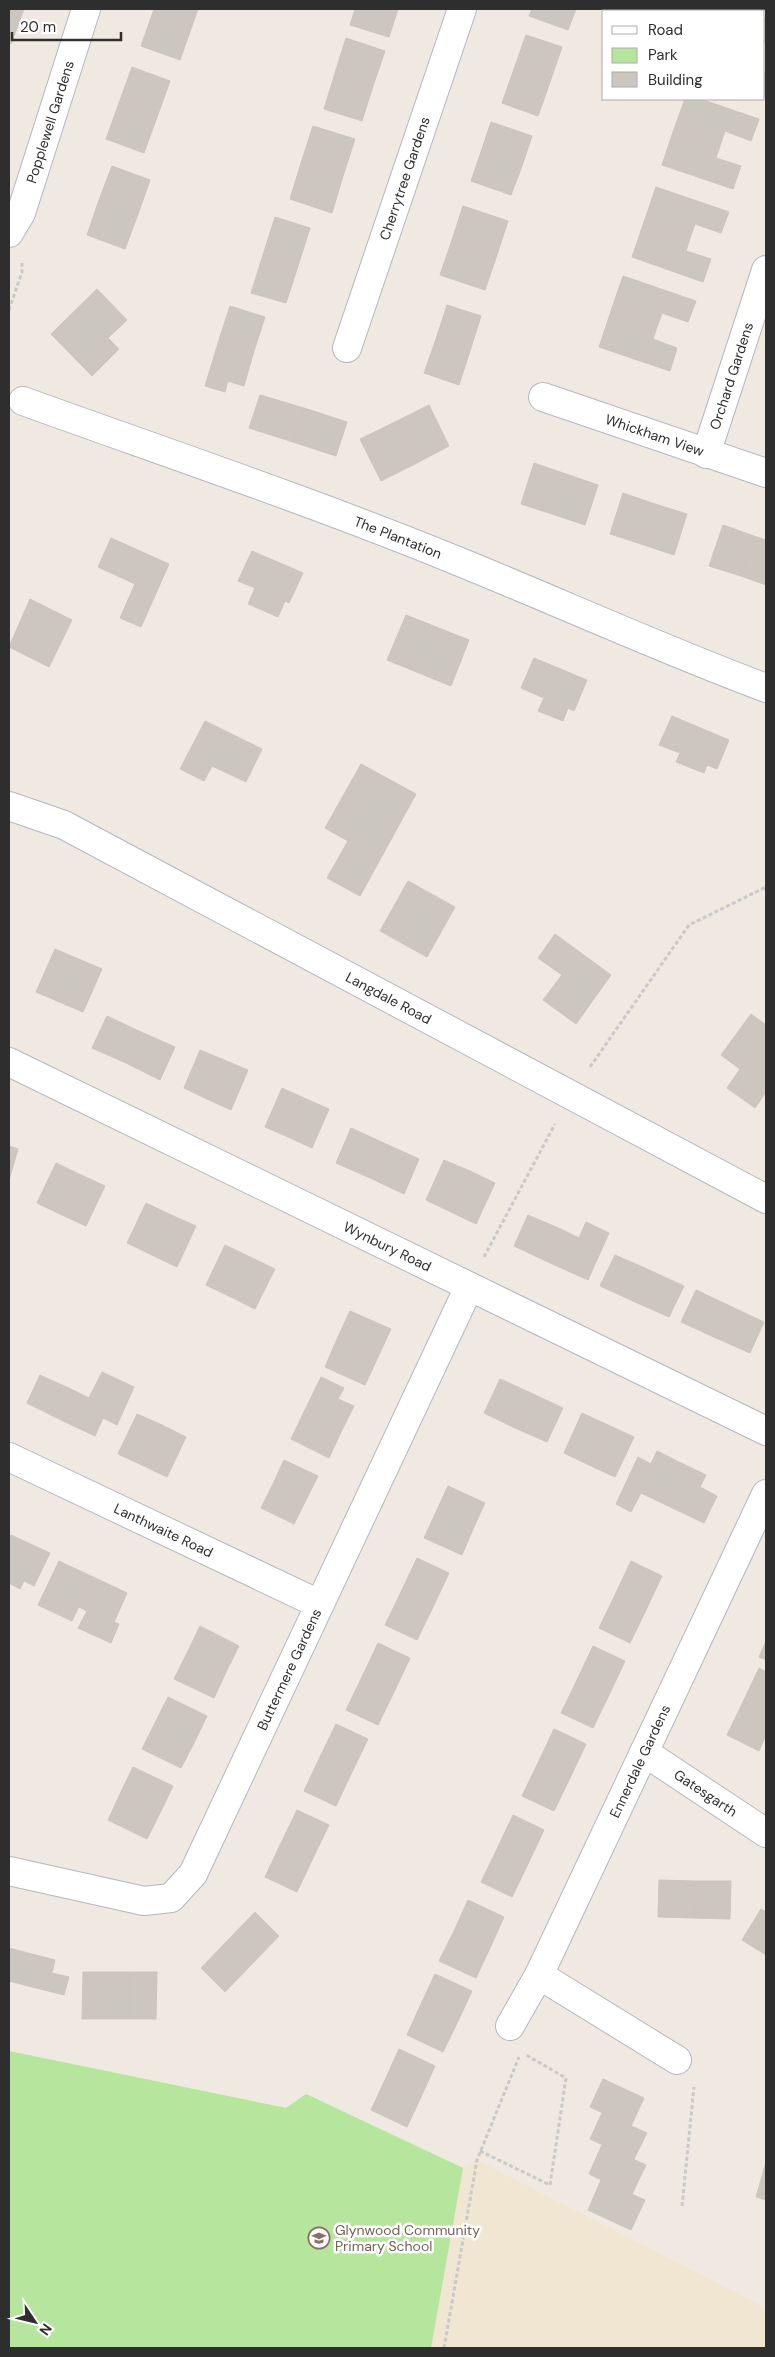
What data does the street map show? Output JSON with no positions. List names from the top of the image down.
{
  "streets": {
    "street": [
      "Popplewell Gardens",
      "Cherrytree Gardens",
      "Orchard Gardens",
      "Whickham View",
      "The Plantation",
      "Langdale Road",
      "Wynbury Road",
      "Lanthwaite Road",
      "Buttermere Gardens",
      "Ennerdale Gardens",
      "Gatesgarth"
    ]
  },
  "crossings": [
    ["Orchard Gardens", "Whickham View"],
    ["Wynbury Road", "Buttermere Gardens"],
    ["Lanthwaite Road", "Buttermere Gardens"],
    ["Ennerdale Gardens", "Gatesgarth"]
  ],
  "places": {
    "school or university": ["Glynwood Community Primary School"]
  },
  "legend": ["Road", "Park", "Building"],
  "scale_bar": "20 m",
  "north": "bottom right"
}
